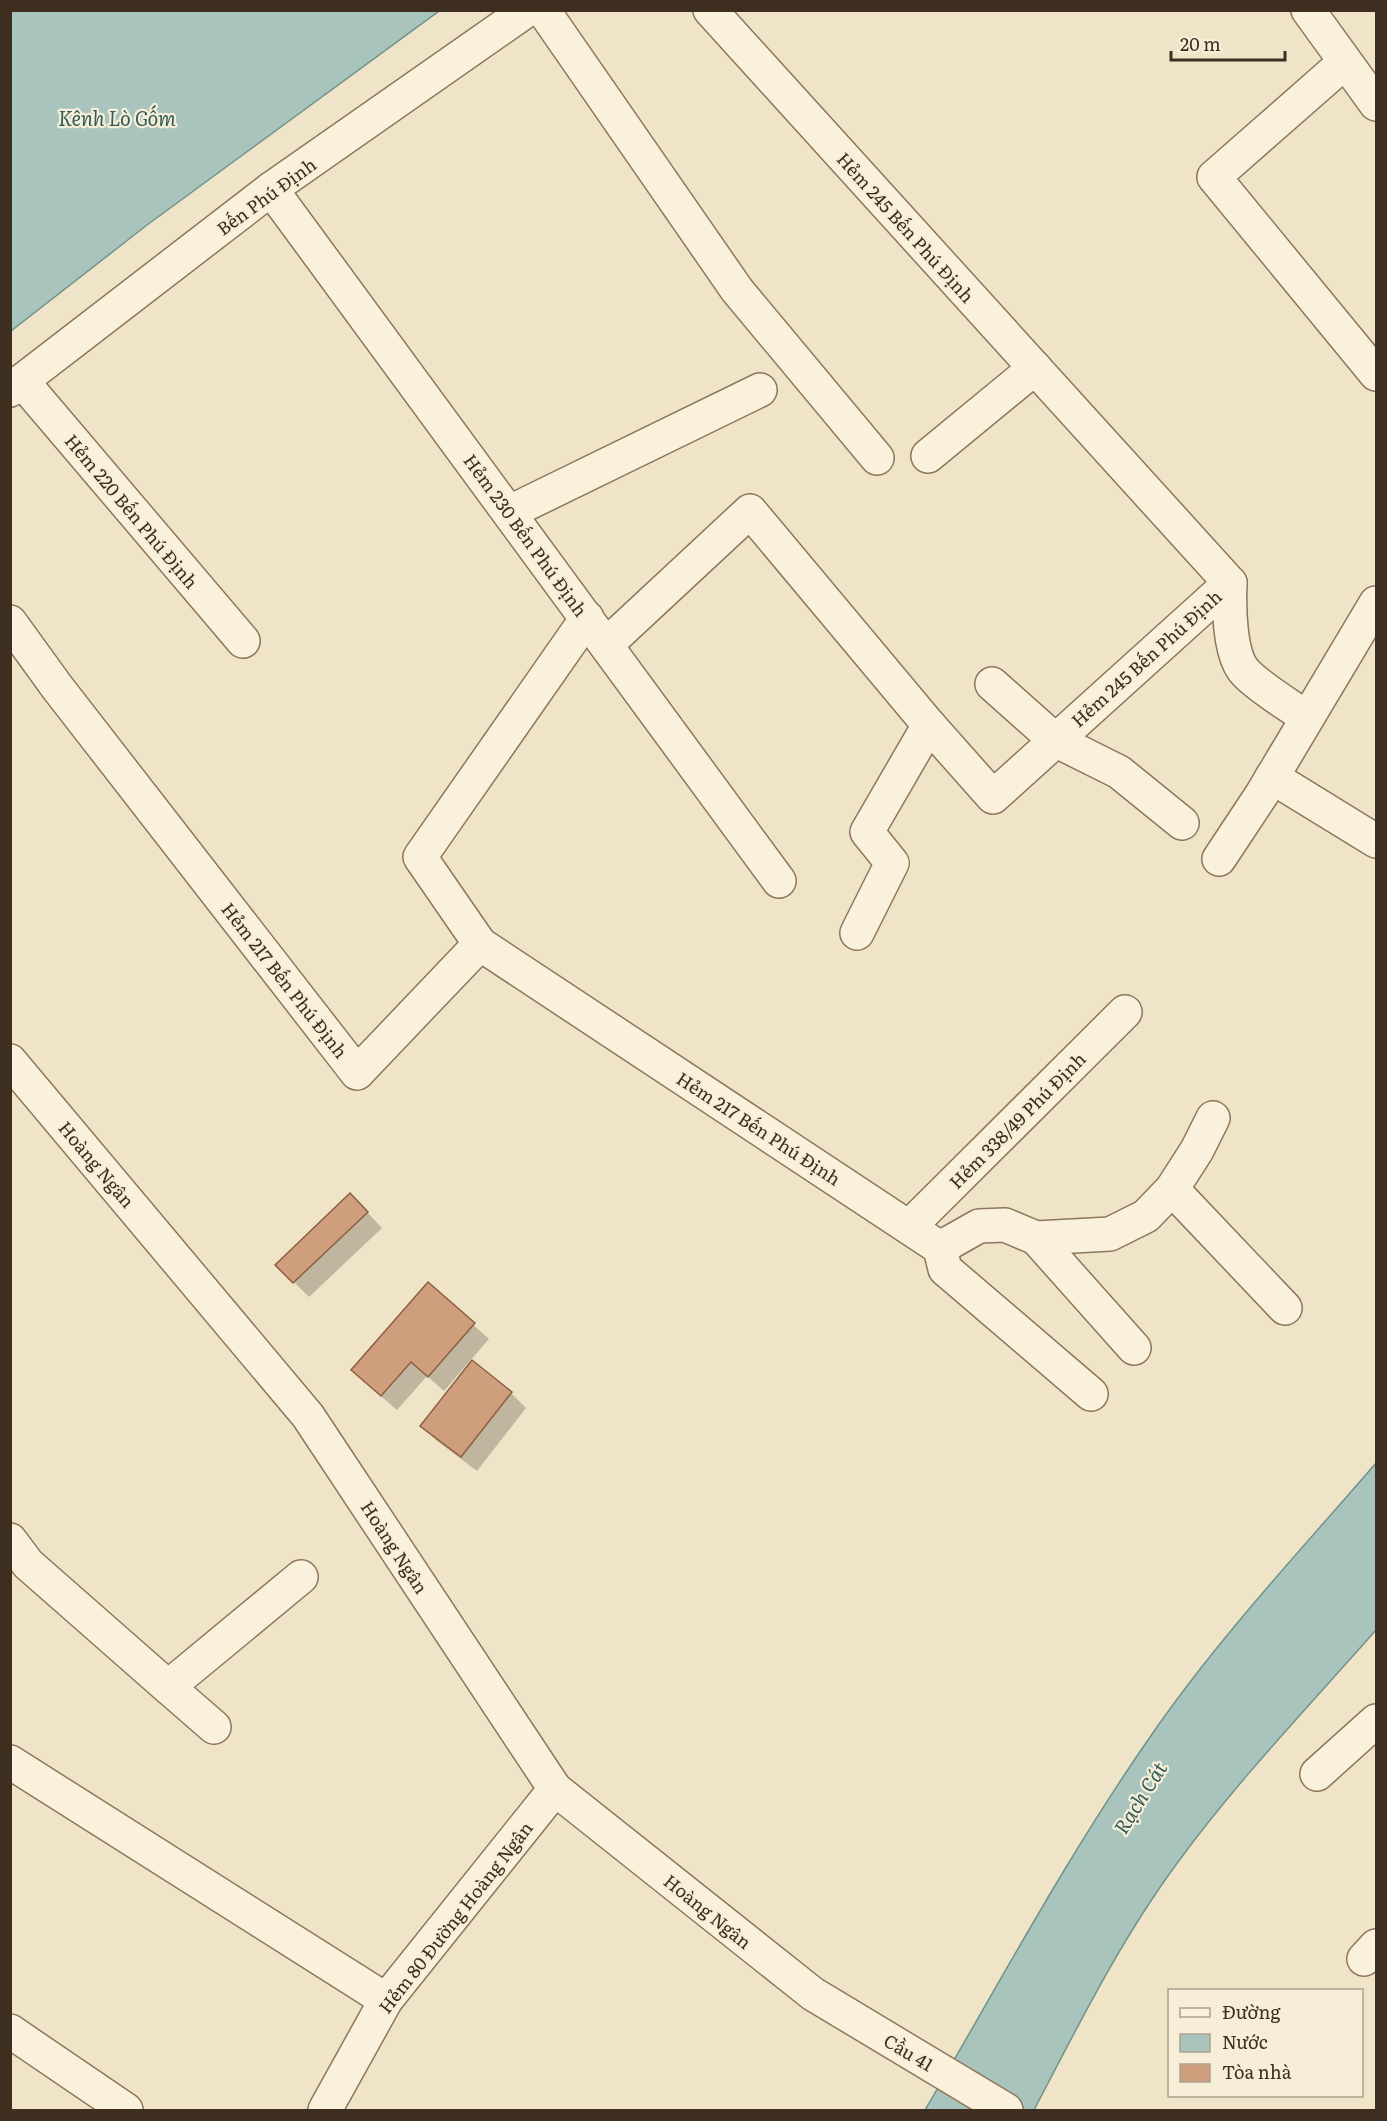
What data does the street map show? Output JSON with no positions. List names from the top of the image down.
{
  "streets": {
    "street": [
      "Bến Phú Định",
      "Hẻm 245 Bến Phú Định",
      "Hẻm 220 Bến Phú Định",
      "Hẻm 230 Bến Phú Định",
      "Hẻm 217 Bến Phú Định",
      "Hẻm 338/49 Phú Định",
      "Hoàng Ngân",
      "Hẻm 80 Đường Hoàng Ngân",
      "Cầu 41"
    ]
  },
  "crossings": [
    ["Bến Phú Định", "Hẻm 220 Bến Phú Định"],
    ["Bến Phú Định", "Hẻm 230 Bến Phú Định"],
    ["Hẻm 245 Bến Phú Định", "Hẻm 230 Bến Phú Định"],
    ["Hẻm 217 Bến Phú Định", "Hẻm 338/49 Phú Định"],
    ["Hoàng Ngân", "Hẻm 80 Đường Hoàng Ngân"],
    ["Hoàng Ngân", "Cầu 41"]
  ],
  "water": ["Kênh Lò Gốm", "Rạch Cát"],
  "legend": ["Đường", "Nước", "Tòa nhà"],
  "scale_bar": "20 m"
}
